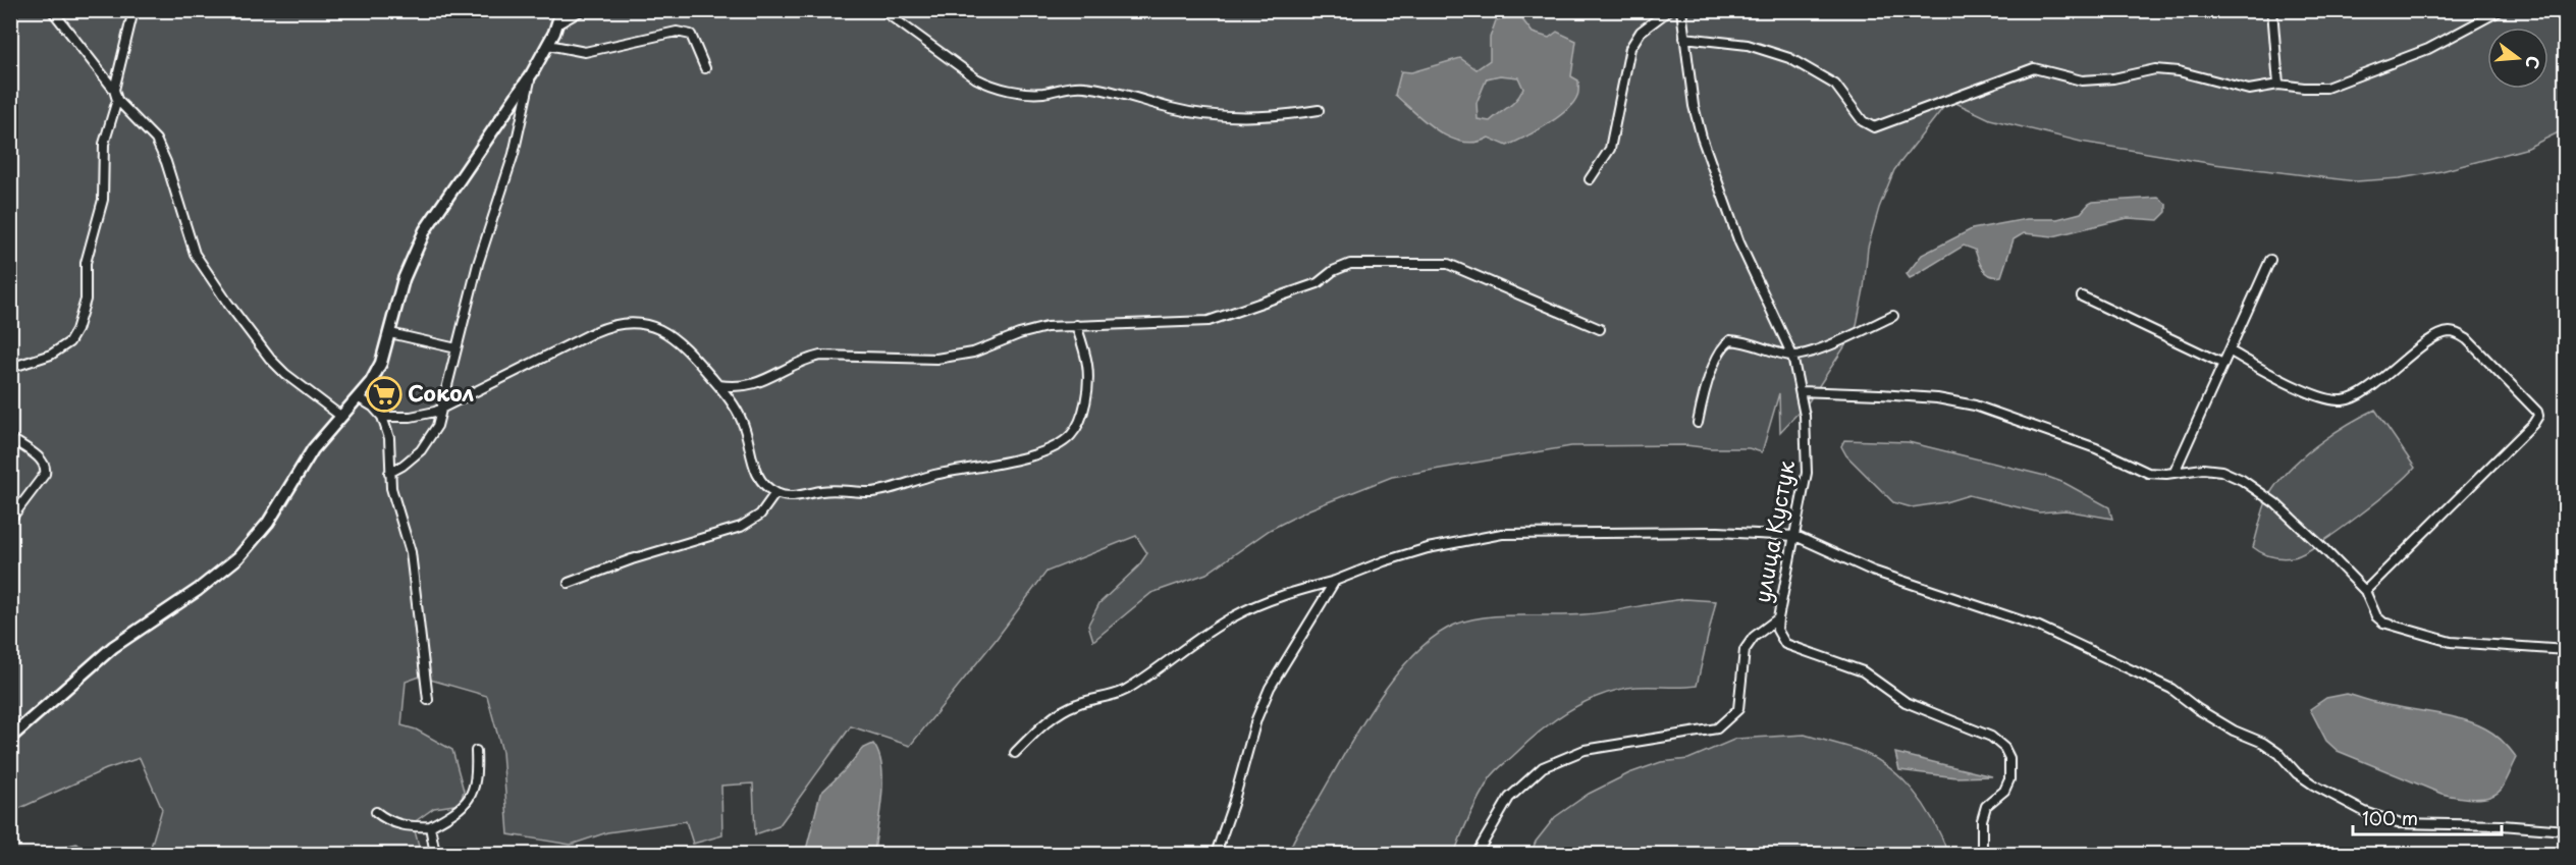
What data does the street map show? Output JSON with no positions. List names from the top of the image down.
{
  "streets": {
    "street": ["улица Кустук"]
  },
  "places": {
    "supermarket": ["Сокол"]
  },
  "scale_bar": "100 m",
  "north": "right"
}
